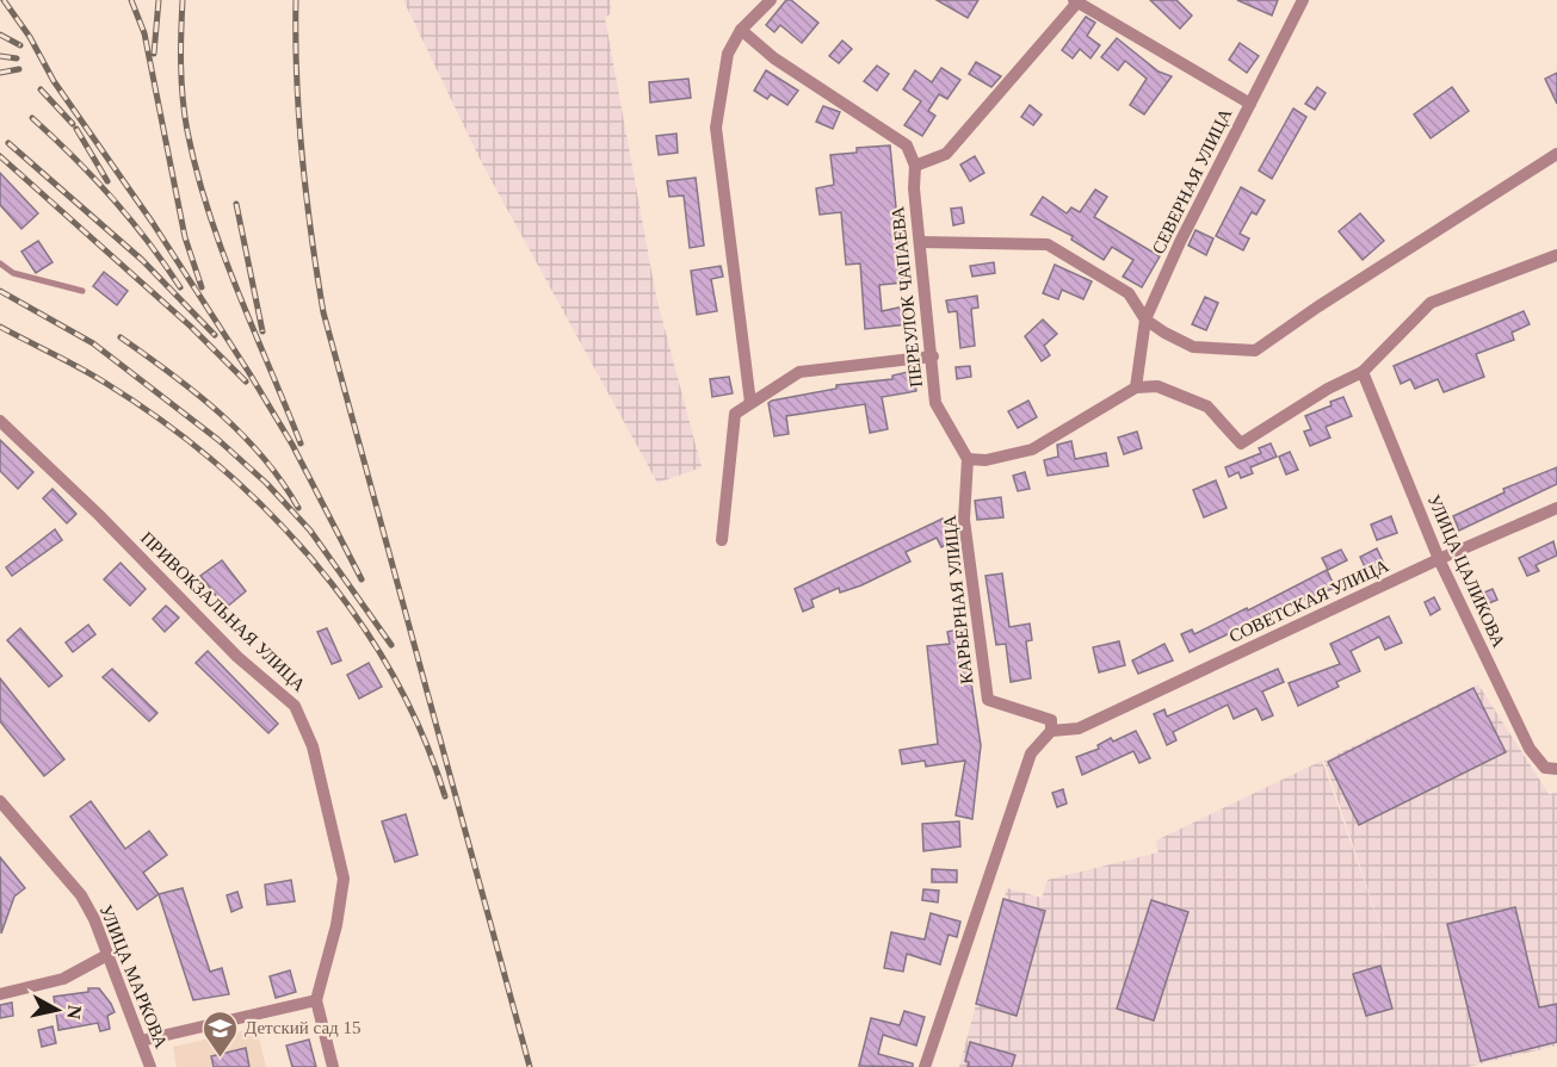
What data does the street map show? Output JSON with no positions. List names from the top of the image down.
{
  "streets": {
    "street": [
      "СЕВЕРНАЯ УЛИЦА",
      "ПЕРЕУЛОК ЧАПАЕВА",
      "УЛИЦА ЦАЛИКОВА",
      "КАРЬЕРНАЯ УЛИЦА",
      "СОВЕТСКАЯ УЛИЦА",
      "ПРИВОКЗАЛЬНАЯ УЛИЦА",
      "УЛИЦА МАРКОВА"
    ]
  },
  "crossings": [
    ["СЕВЕРНАЯ УЛИЦА", "ПЕРЕУЛОК ЧАПАЕВА"],
    ["СЕВЕРНАЯ УЛИЦА", "КАРЬЕРНАЯ УЛИЦА"],
    ["ПЕРЕУЛОК ЧАПАЕВА", "КАРЬЕРНАЯ УЛИЦА"],
    ["УЛИЦА ЦАЛИКОВА", "СОВЕТСКАЯ УЛИЦА"],
    ["КАРЬЕРНАЯ УЛИЦА", "СОВЕТСКАЯ УЛИЦА"]
  ],
  "places": {
    "school or university": ["Детский сад 15"]
  },
  "north": "right"
}
